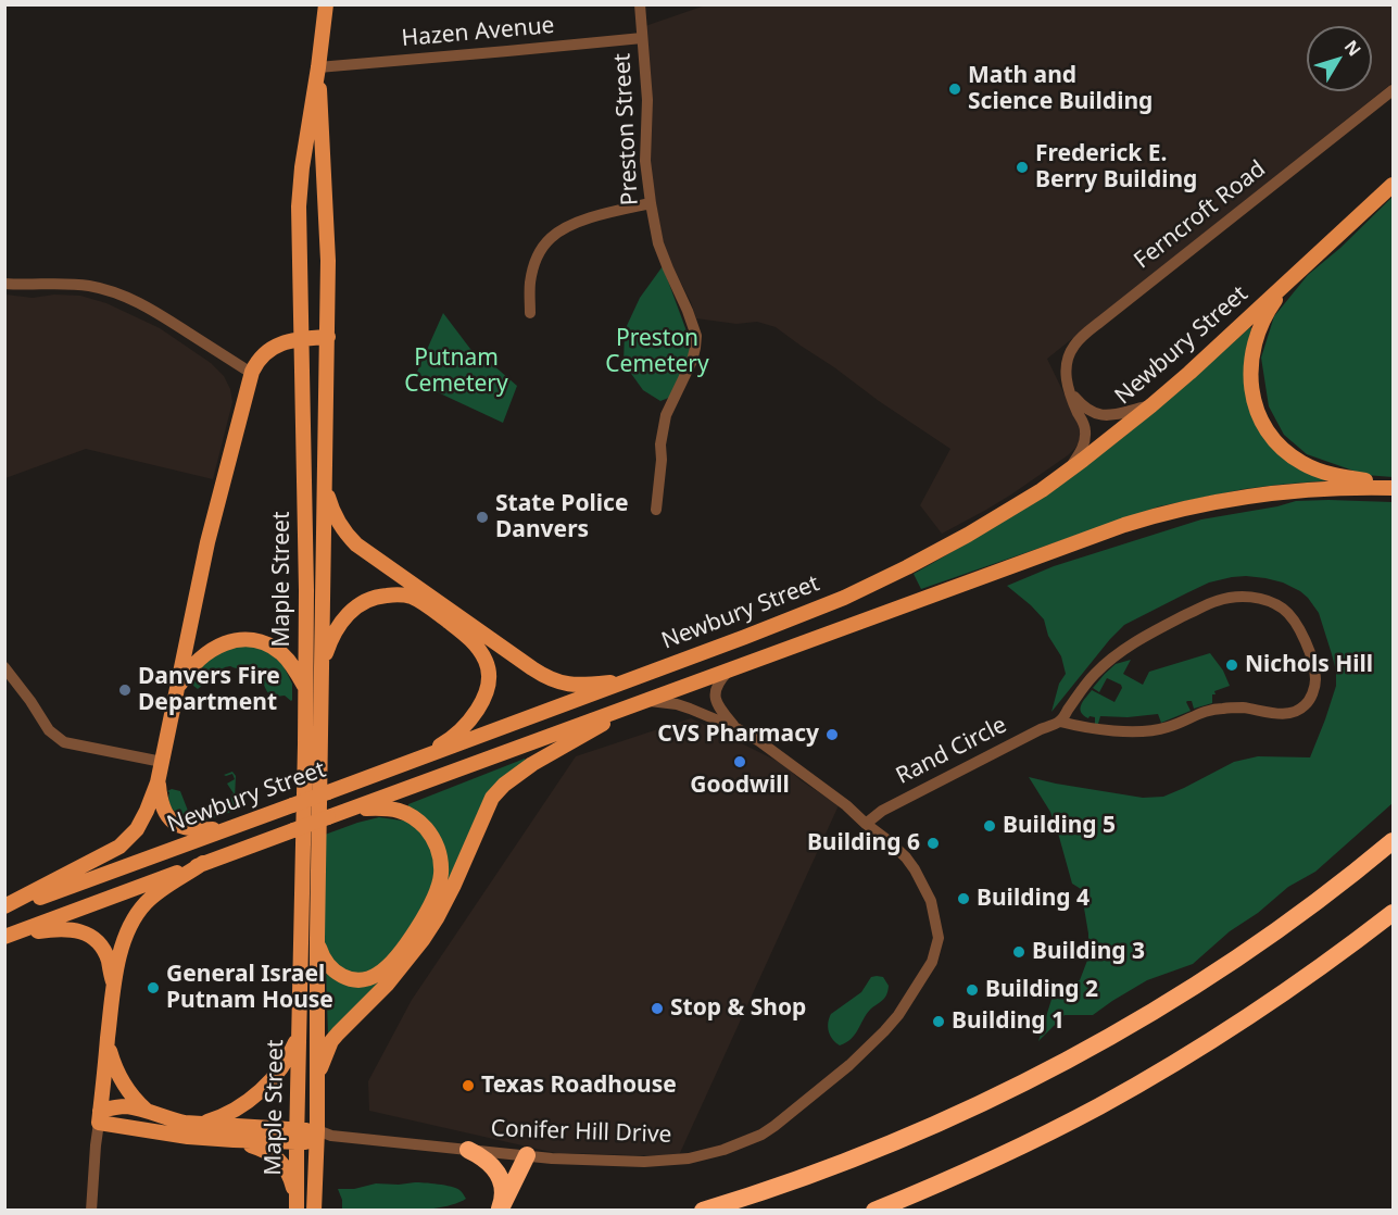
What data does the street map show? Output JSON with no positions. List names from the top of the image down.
{
  "streets": {
    "main road": ["Newbury Street", "Maple Street"],
    "street": [
      "Hazen Avenue",
      "Preston Street",
      "Ferncroft Road",
      "Rand Circle",
      "Conifer Hill Drive"
    ]
  },
  "crossings": [
    ["Hazen Avenue", "Preston Street"],
    ["Hazen Avenue", "Maple Street"],
    ["Ferncroft Road", "Newbury Street"],
    ["Newbury Street", "Conifer Hill Drive"],
    ["Maple Street", "Conifer Hill Drive"],
    ["Rand Circle", "Conifer Hill Drive"]
  ],
  "parks": ["Preston Cemetery", "Putnam Cemetery"],
  "places": [
    "Math and Science Building",
    "Frederick E. Berry Building",
    "State Police Danvers",
    "Nichols Hill",
    "Danvers Fire Department",
    "CVS Pharmacy",
    "Goodwill",
    "Building 5",
    "Building 6",
    "Building 4",
    "Building 3",
    "General Israel Putnam House",
    "Building 2",
    "Stop & Shop",
    "Building 1",
    "Texas Roadhouse"
  ],
  "north": "top right"
}
